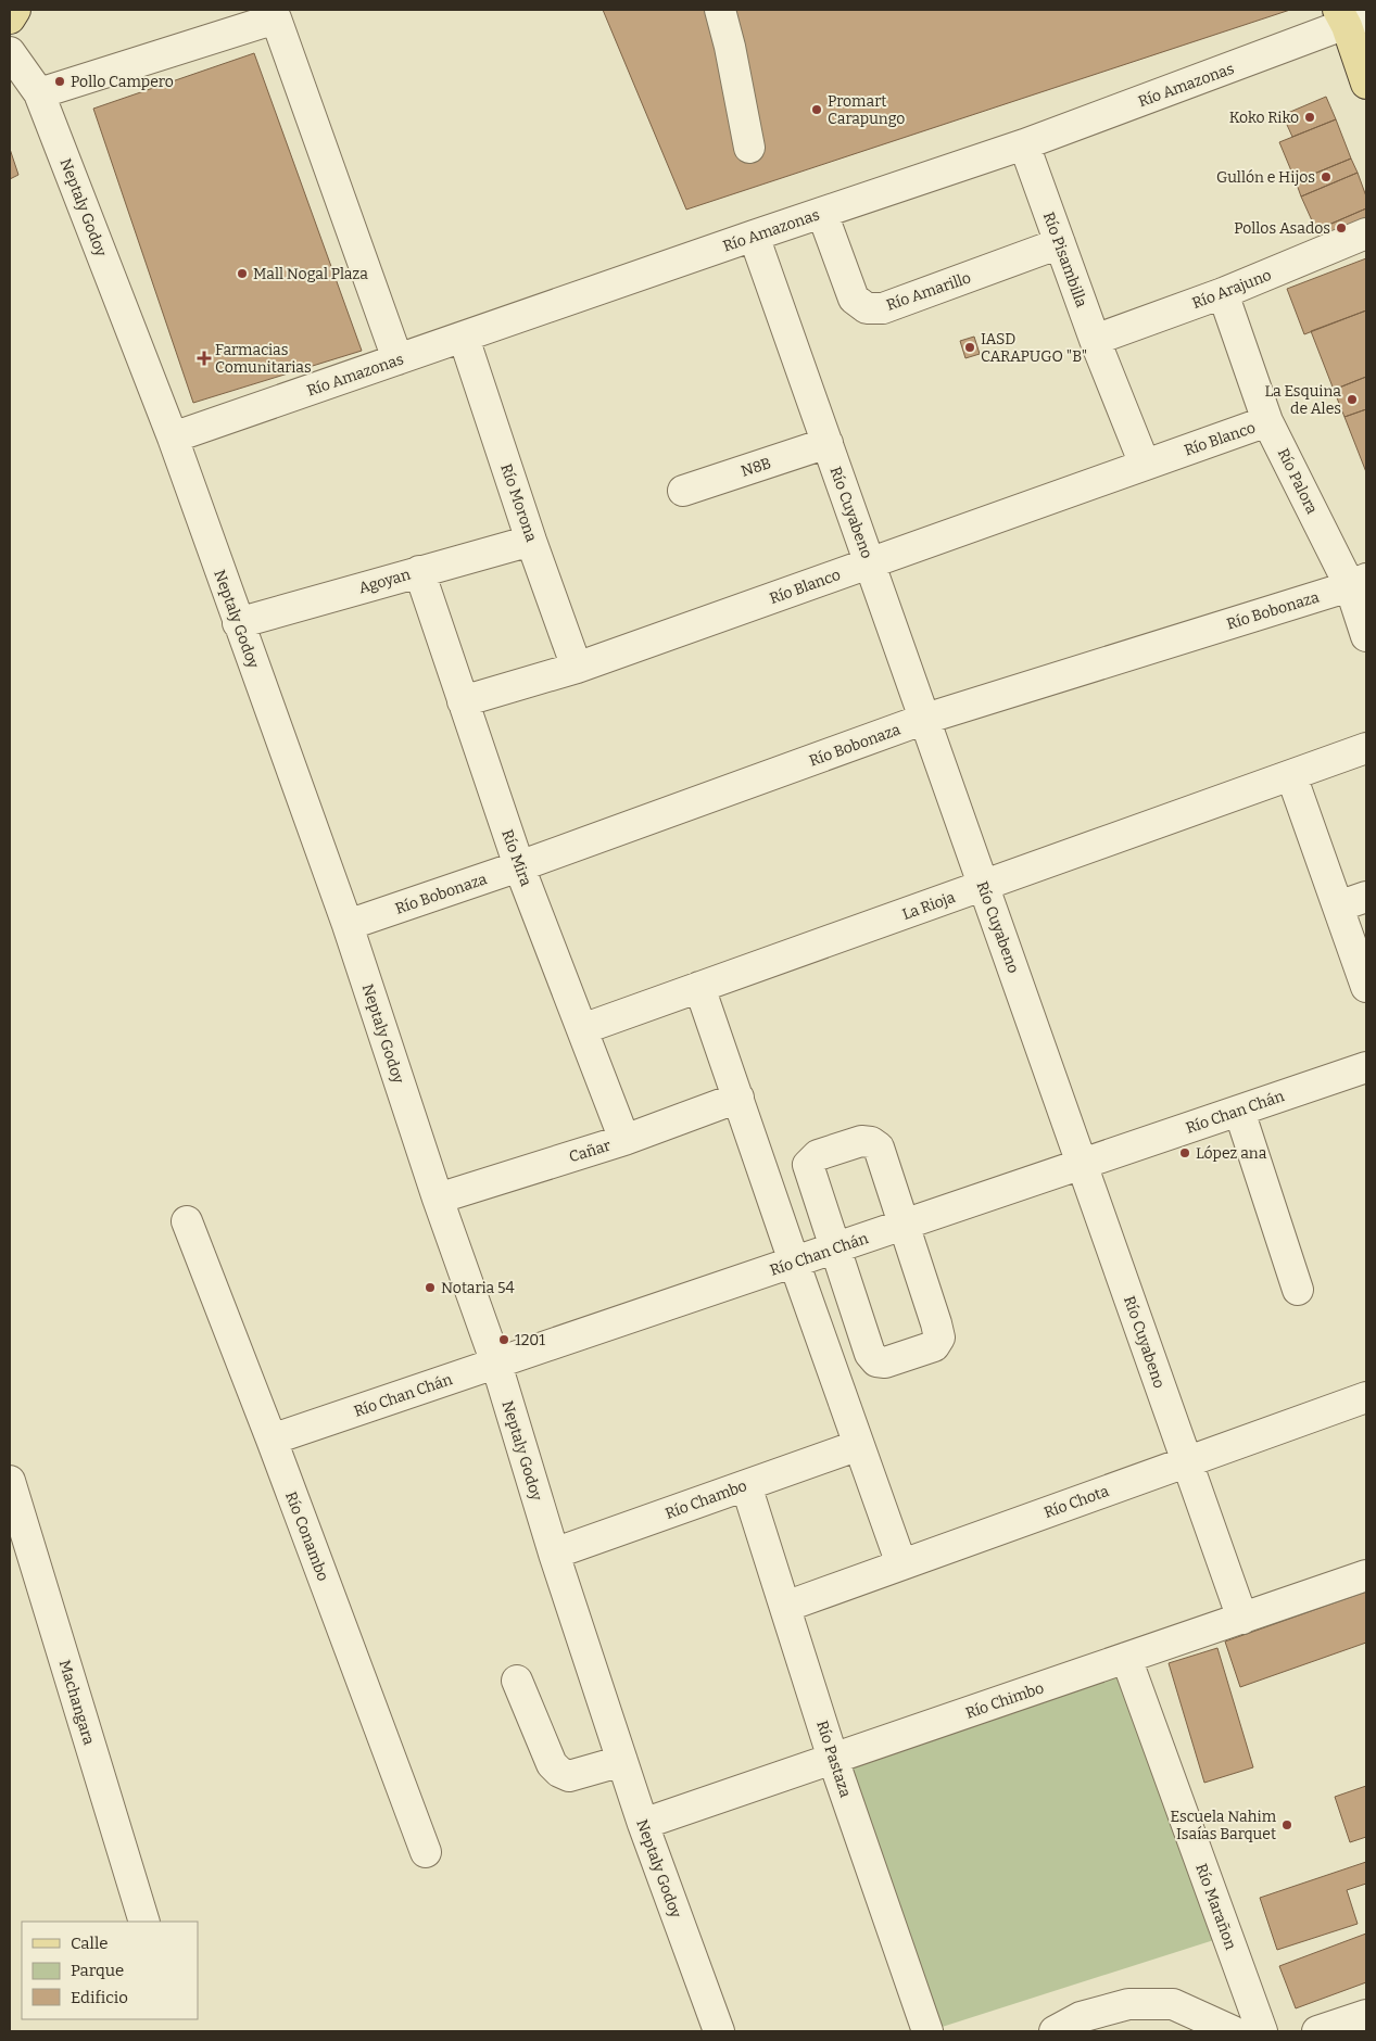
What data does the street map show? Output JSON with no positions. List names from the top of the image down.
{
  "streets": {
    "street": [
      "Río Amazonas",
      "Neptaly Godoy",
      "Río Pisambilla",
      "Río Arajuno",
      "Río Amarillo",
      "Río Blanco",
      "N8B",
      "Río Palora",
      "Río Morona",
      "Río Cuyabeno",
      "Agoyan",
      "Río Bobonaza",
      "Río Mira",
      "La Rioja",
      "Río Chan Chán",
      "Cañar",
      "Río Chambo",
      "Río Chota",
      "Río Conambo",
      "Río Chimbo",
      "Machangara",
      "Río Pastaza",
      "Río Marañon"
    ]
  },
  "crossings": [
    ["Río Amazonas", "Neptaly Godoy"],
    ["Río Amazonas", "Río Pisambilla"],
    ["Río Amazonas", "Río Amarillo"],
    ["Río Amazonas", "Río Morona"],
    ["Río Amazonas", "Río Cuyabeno"],
    ["Neptaly Godoy", "Agoyan"],
    ["Neptaly Godoy", "Río Bobonaza"],
    ["Neptaly Godoy", "Río Chan Chán"],
    ["Neptaly Godoy", "Cañar"],
    ["Neptaly Godoy", "Río Chambo"],
    ["Neptaly Godoy", "Río Chimbo"],
    ["Río Pisambilla", "Río Arajuno"],
    ["Río Pisambilla", "Río Amarillo"],
    ["Río Pisambilla", "Río Blanco"],
    ["Río Arajuno", "Río Palora"],
    ["Río Blanco", "Río Palora"],
    ["Río Blanco", "Río Morona"],
    ["Río Blanco", "Río Cuyabeno"],
    ["Río Blanco", "Río Mira"],
    ["N8B", "Río Cuyabeno"],
    ["Río Palora", "Río Bobonaza"],
    ["Río Morona", "Agoyan"],
    ["Río Cuyabeno", "Río Bobonaza"],
    ["Río Cuyabeno", "La Rioja"],
    ["Río Cuyabeno", "Río Chan Chán"],
    ["Río Cuyabeno", "Río Chota"],
    ["Río Cuyabeno", "Río Chimbo"],
    ["Agoyan", "Río Mira"],
    ["Río Bobonaza", "Río Mira"],
    ["Río Mira", "La Rioja"],
    ["Río Mira", "Cañar"],
    ["Río Chan Chán", "Río Conambo"],
    ["Río Chambo", "Río Pastaza"],
    ["Río Chota", "Río Pastaza"],
    ["Río Chimbo", "Río Pastaza"],
    ["Río Chimbo", "Río Marañon"]
  ],
  "places": {
    "other": [
      "Pollo Campero",
      "Promart Carapungo",
      "Koko Riko",
      "Gullón e Hijos",
      "Pollos Asados",
      "Mall Nogal Plaza",
      "IASD CARAPUGO \"B\"",
      "La Esquina de Ales",
      "López ana",
      "Notaria 54",
      "1201",
      "Escuela Nahim Isaías Barquet"
    ],
    "health": ["Farmacias Comunitarias"]
  },
  "legend": ["Calle", "Parque", "Edificio"]
}
